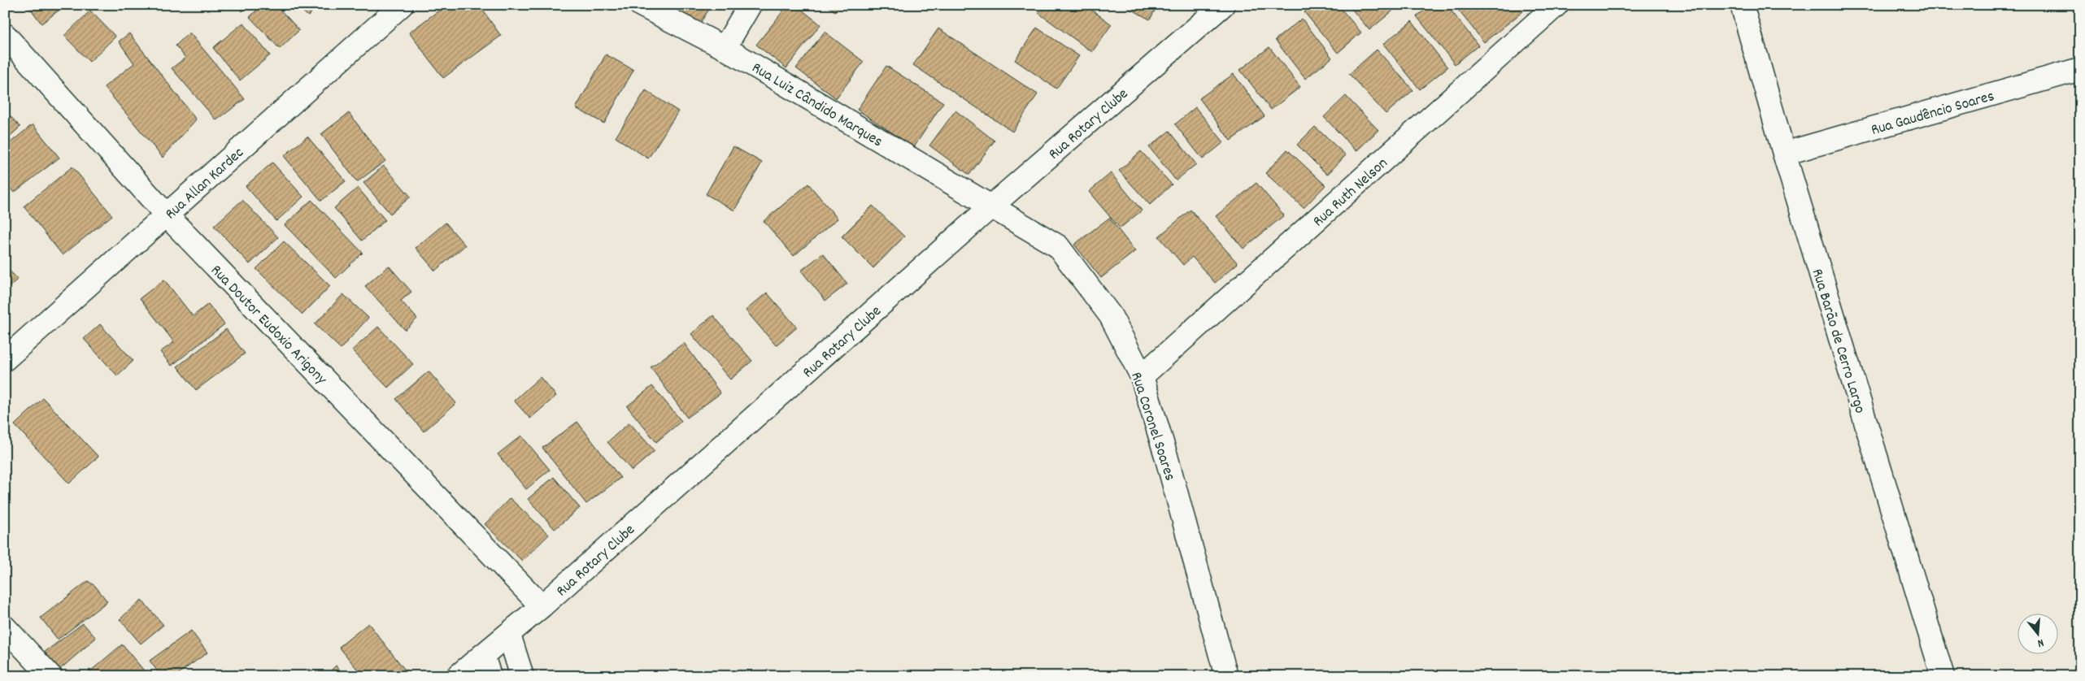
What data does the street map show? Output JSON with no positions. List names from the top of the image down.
{
  "streets": {
    "street": [
      "Rua Luiz Cândido Marques",
      "Rua Gaudêncio Soares",
      "Rua Rotary Clube",
      "Rua Allan Kardec",
      "Rua Ruth Nelson",
      "Rua Doutor Eudoxio Arigony",
      "Rua Barão de Cerro Largo",
      "Rua Coronel Soares"
    ]
  },
  "crossings": [
    ["Rua Luiz Cândido Marques", "Rua Rotary Clube"],
    ["Rua Luiz Cândido Marques", "Rua Coronel Soares"],
    ["Rua Gaudêncio Soares", "Rua Barão de Cerro Largo"],
    ["Rua Rotary Clube", "Rua Doutor Eudoxio Arigony"],
    ["Rua Rotary Clube", "Rua Coronel Soares"],
    ["Rua Allan Kardec", "Rua Doutor Eudoxio Arigony"],
    ["Rua Ruth Nelson", "Rua Coronel Soares"]
  ],
  "north": "bottom"
}
